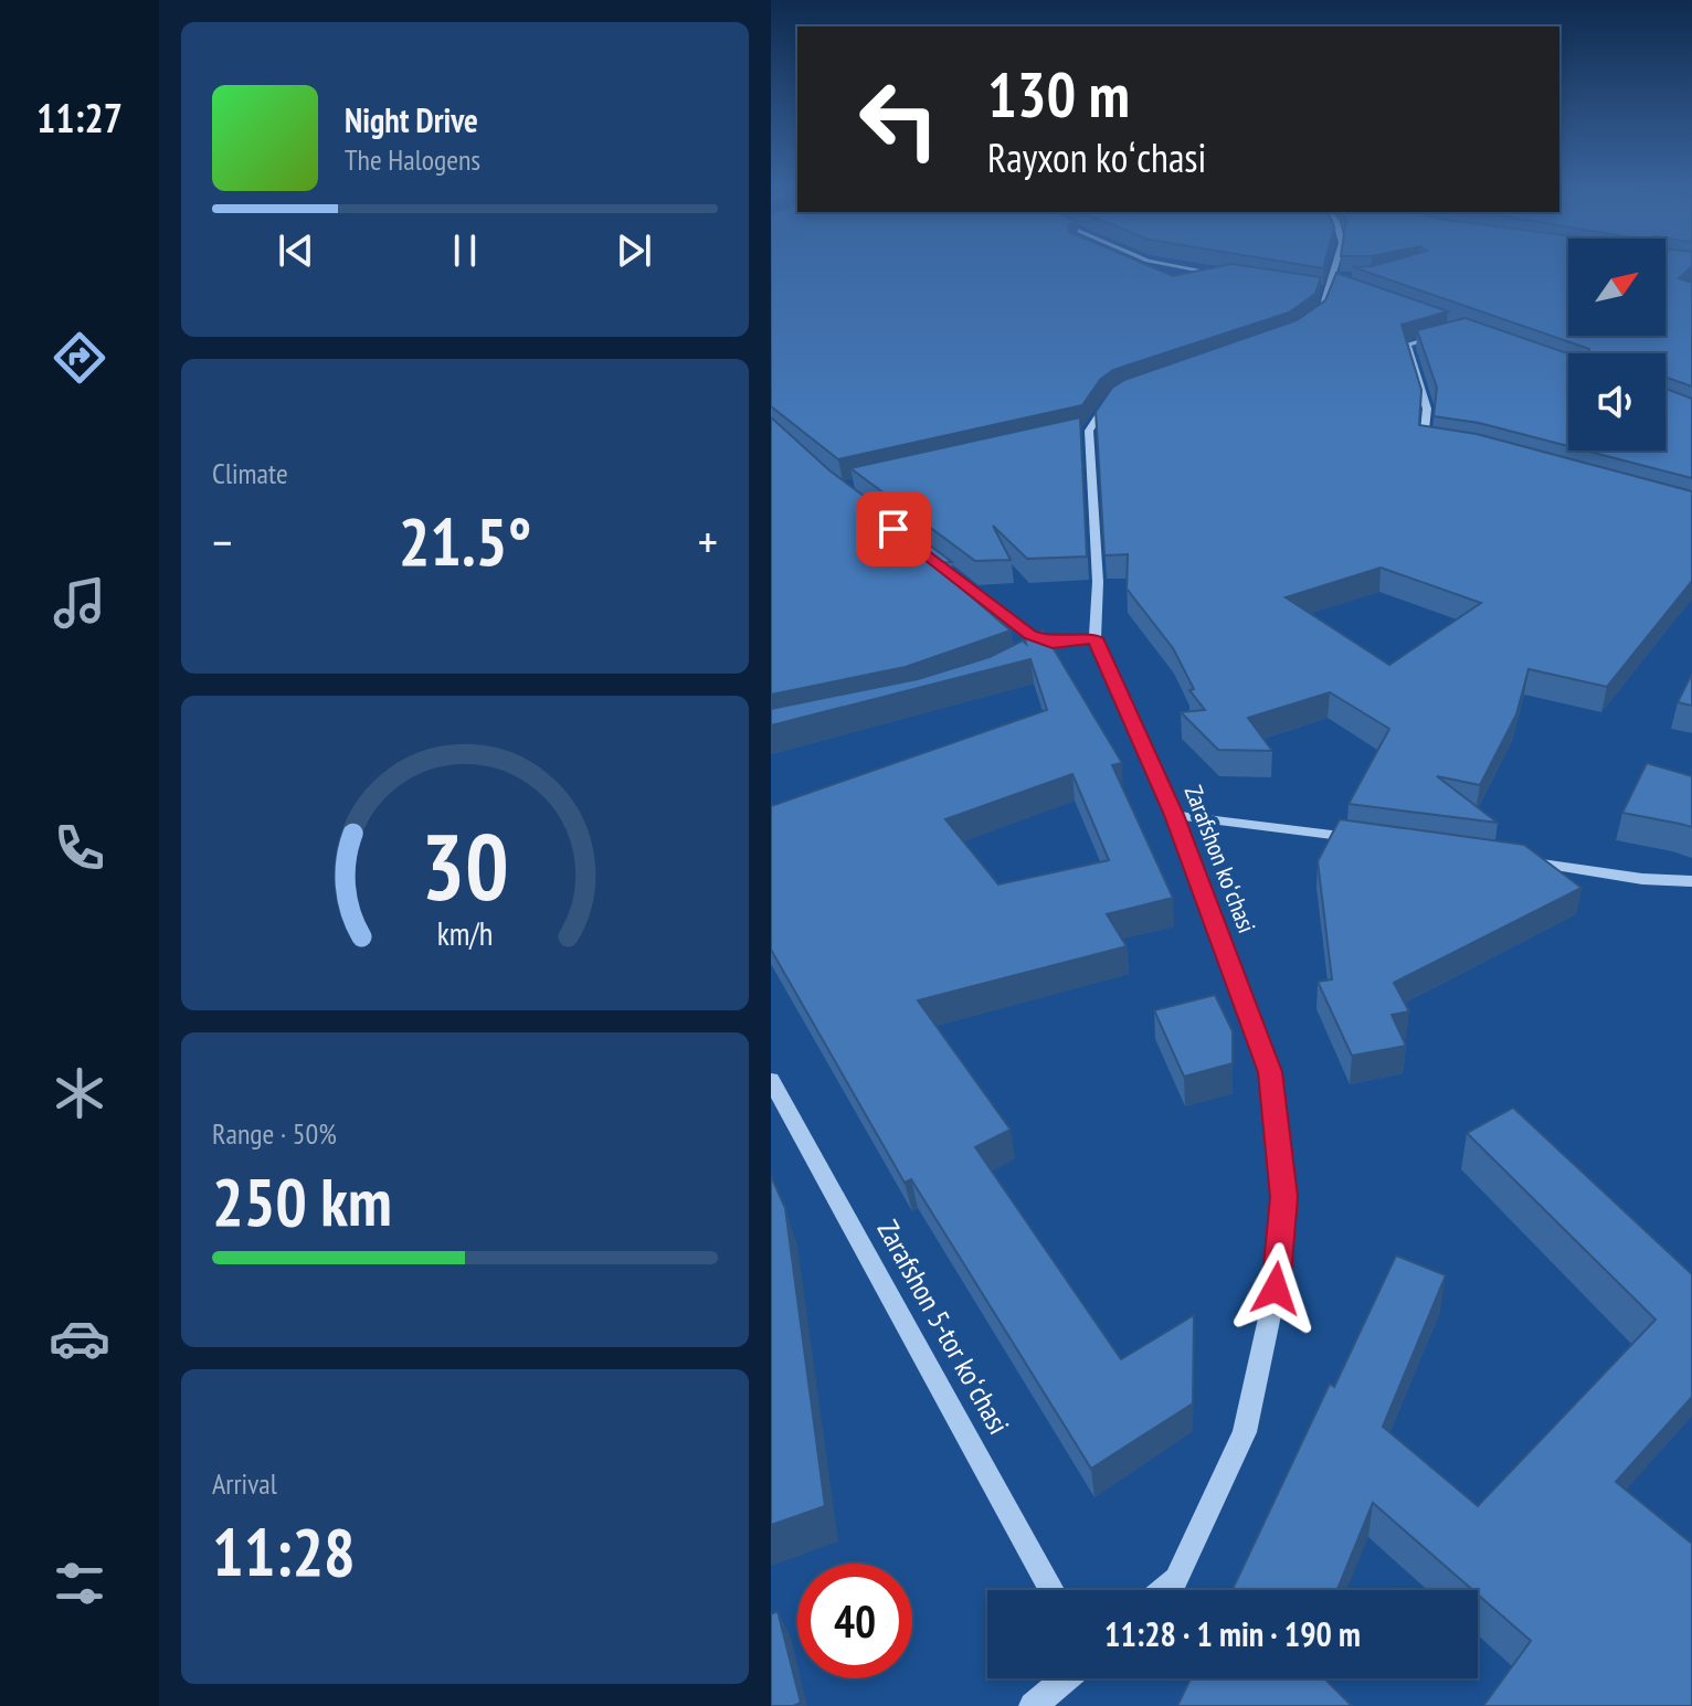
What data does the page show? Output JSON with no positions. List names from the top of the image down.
{
  "streets": {
    "street": ["Zarafshon koʻchasi", "Zarafshon 5-tor koʻchasi"]
  },
  "north": "top right",
  "page": {
    "tabs": "11:27",
    "turn": ["130 m", "Rayxon koʻchasi"],
    "song": ["Night Drive", "The Halogens"],
    "tile": [
      "Climate",
      ["Range · 50%", "250 km"],
      ["Arrival", "11:28"]
    ],
    "heat": ["−", "21.5°", "+"],
    "limit": "40",
    "trip": "11:28 · 1 min · 190 m",
    "gauge": ["30", "km/h"]
  }
}
